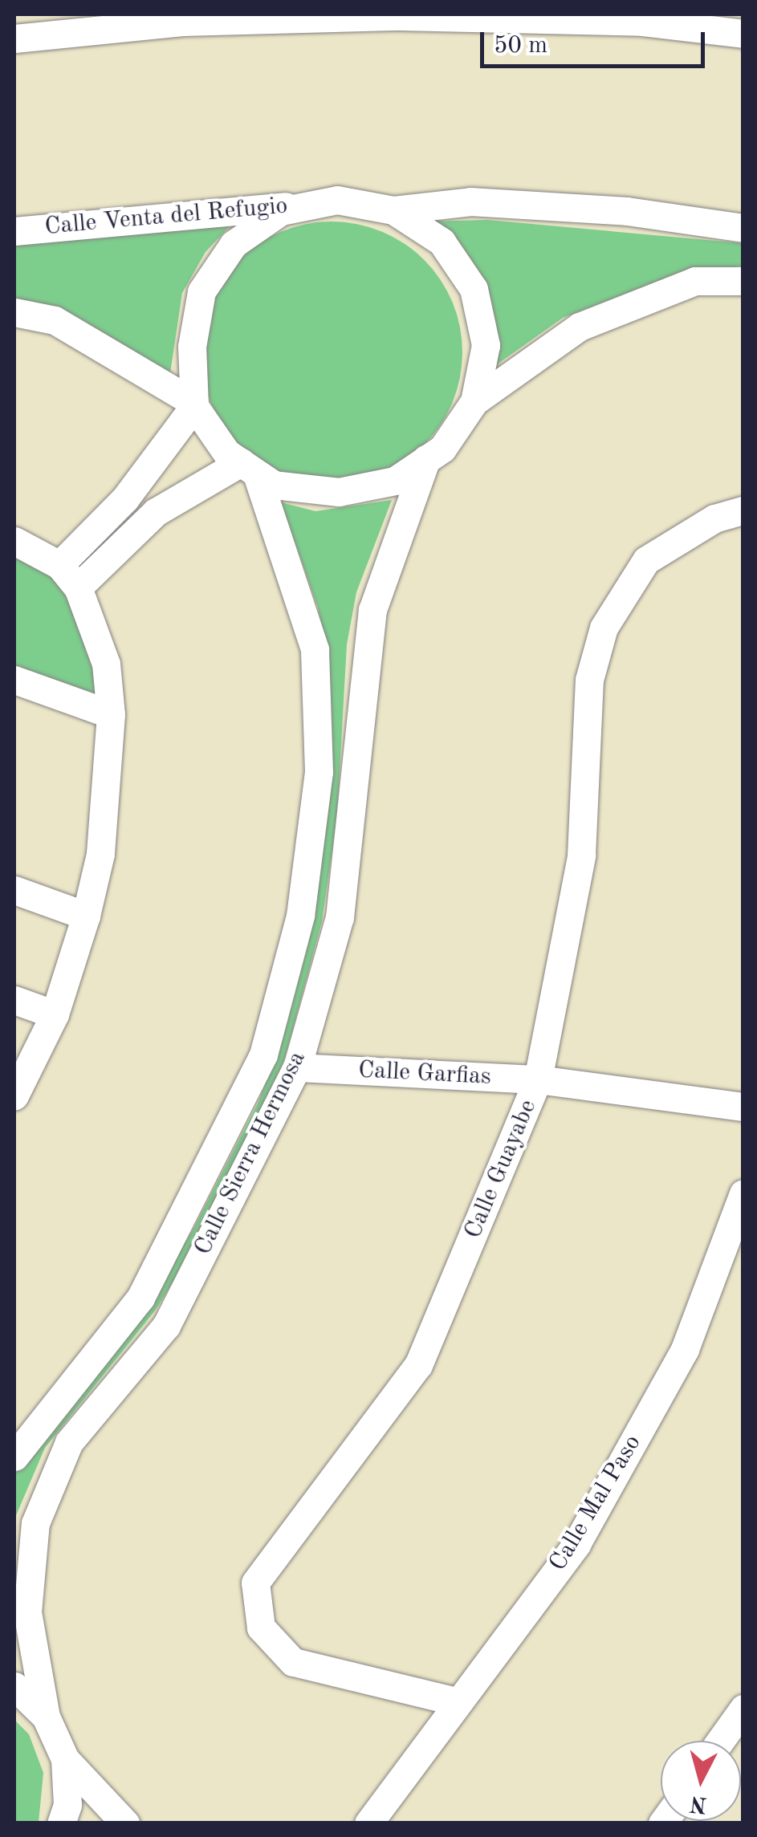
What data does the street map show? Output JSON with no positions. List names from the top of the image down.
{
  "streets": {
    "street": [
      "Calle Venta del Refugio",
      "Calle Garfias",
      "Calle Sierra Hermosa",
      "Calle Guayabe",
      "Calle Mal Paso"
    ]
  },
  "crossings": [
    ["Calle Garfias", "Calle Sierra Hermosa"],
    ["Calle Garfias", "Calle Guayabe"],
    ["Calle Guayabe", "Calle Mal Paso"]
  ],
  "scale_bar": "50 m",
  "north": "bottom"
}
